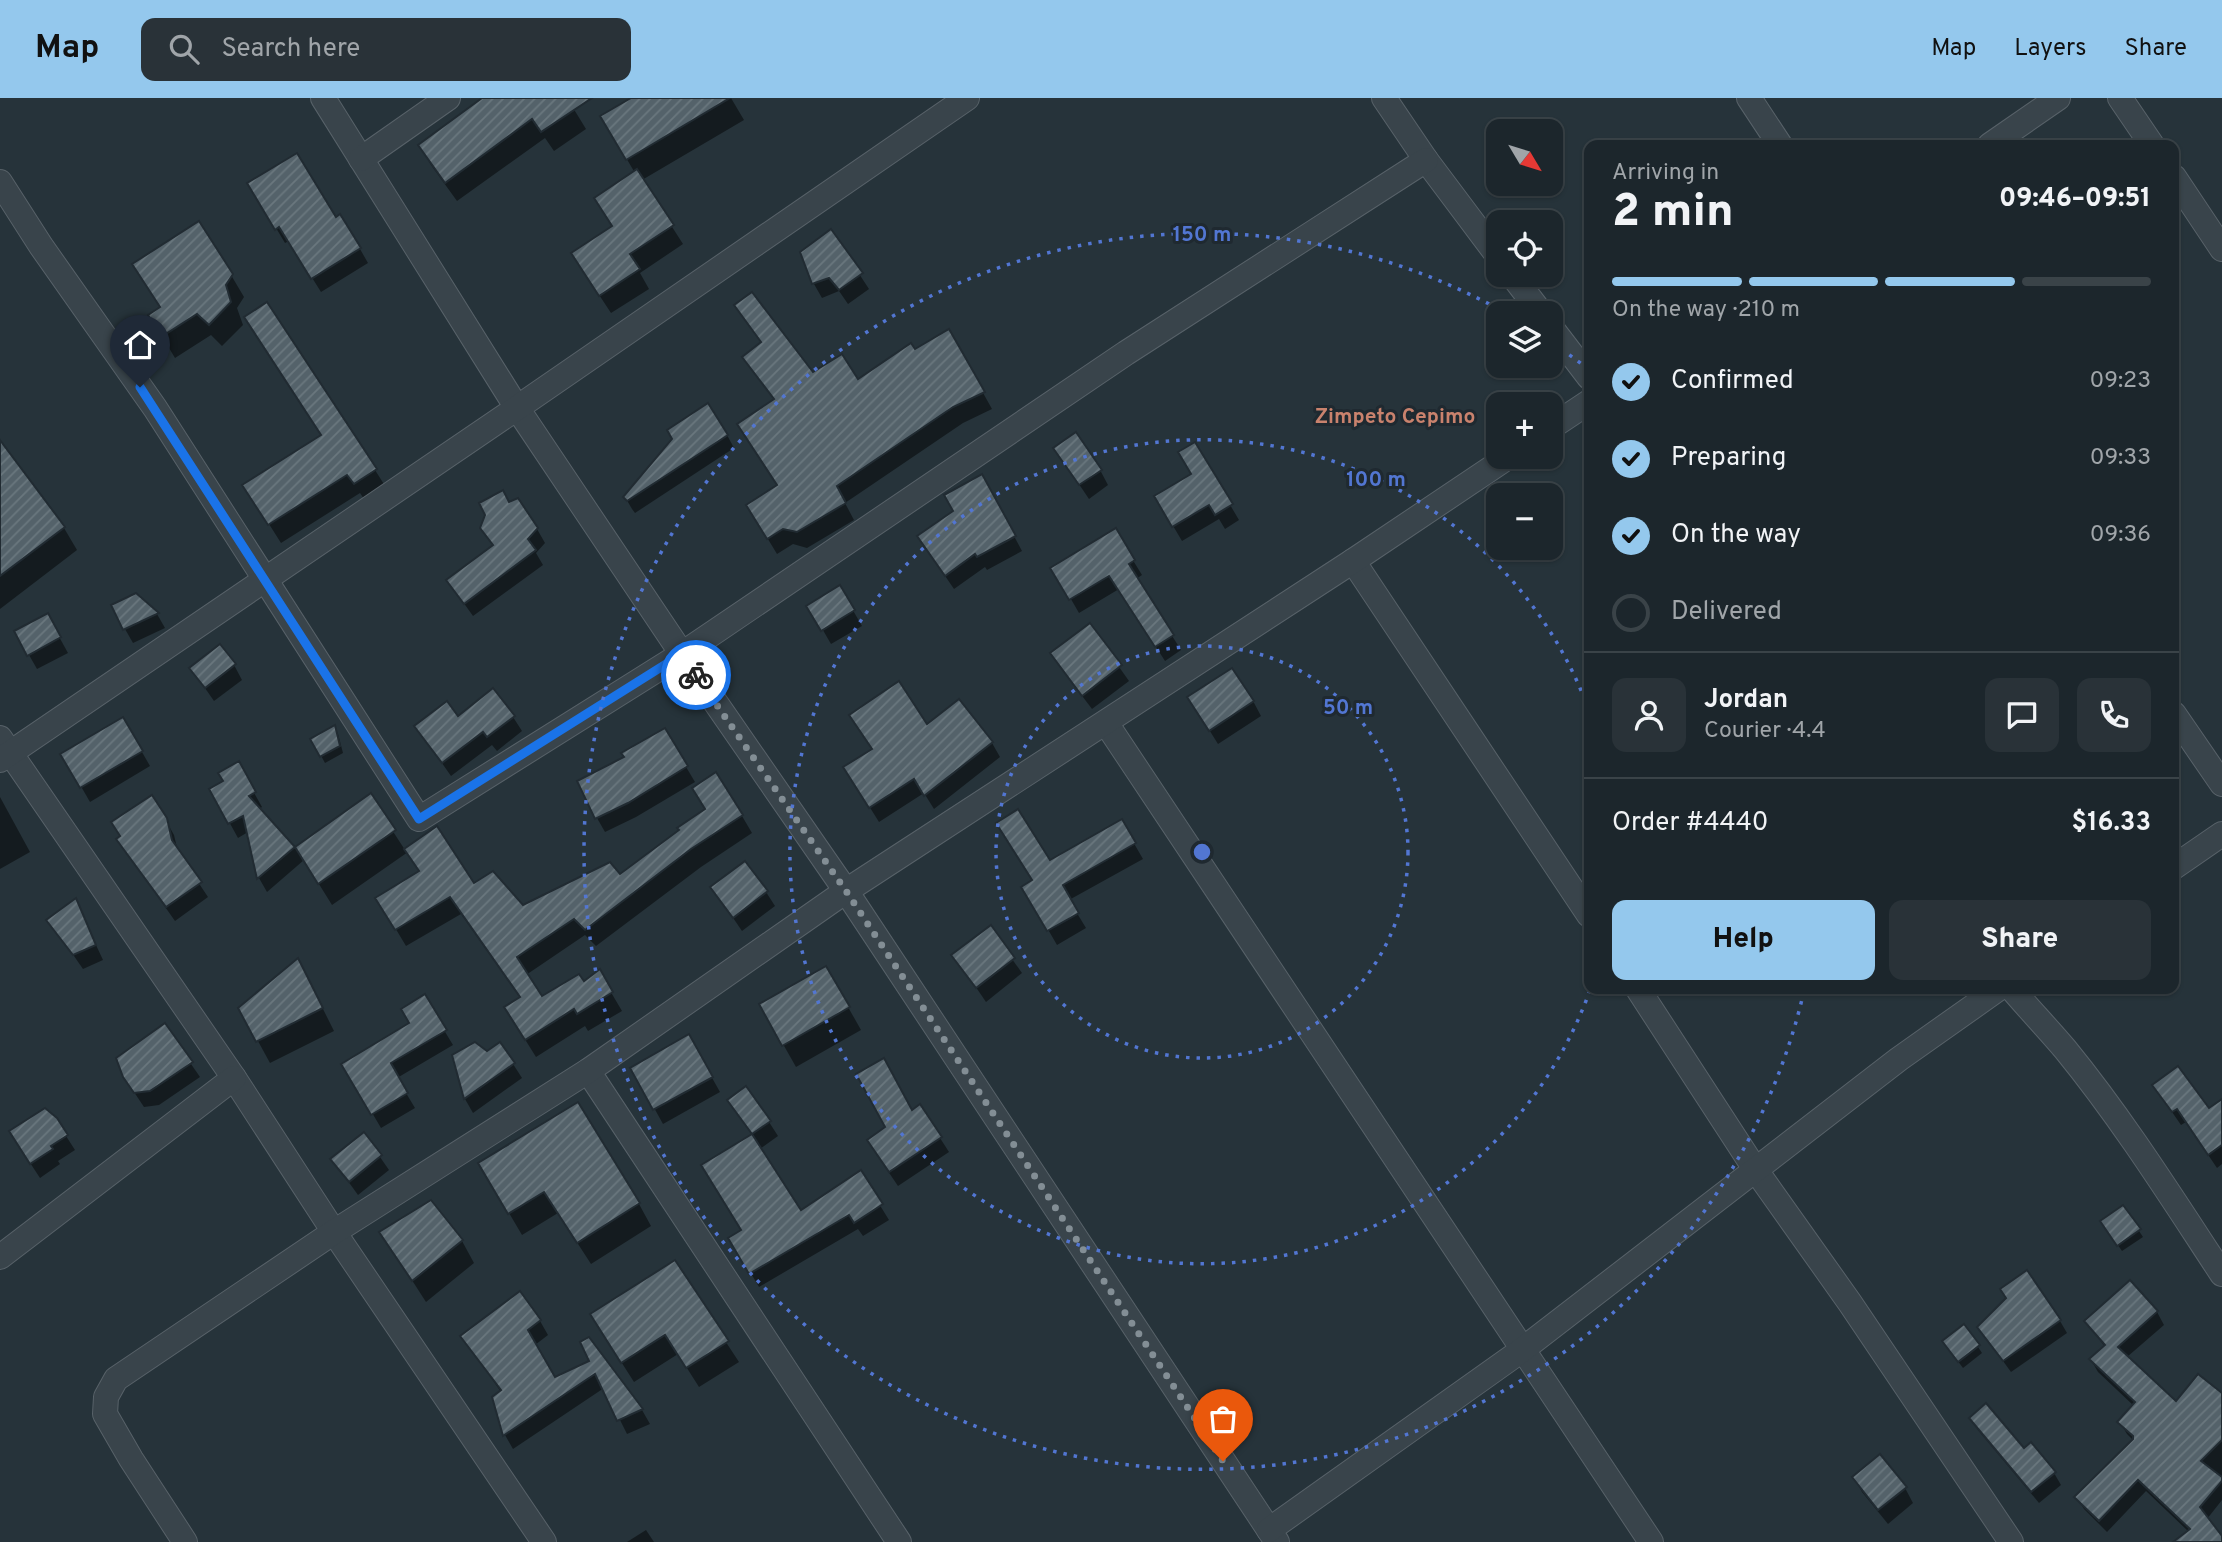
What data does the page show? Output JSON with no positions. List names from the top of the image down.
{
  "districts": ["Zimpeto Cepimo"],
  "north": "bottom right",
  "page": {
    "header": "Map",
    "search": "Search here",
    "nav": ["Map", "Layers", "Share"],
    "map_buttons": ["+", "−"],
    "heading": ["2 min", "Arriving in", "09:46–09:51"],
    "panel": [
      "Jordan",
      "Courier · 4.4",
      "Order #4440",
      "$16.33"
    ],
    "bar": "On the way · 210 m",
    "list": [
      ["Confirmed", "09:23"],
      ["Preparing", "09:33"],
      ["On the way", "09:36"],
      "Delivered"
    ],
    "buttons": ["Help", "Share"]
  },
  "rings": ["150 m", "100 m", "50 m"]
}
